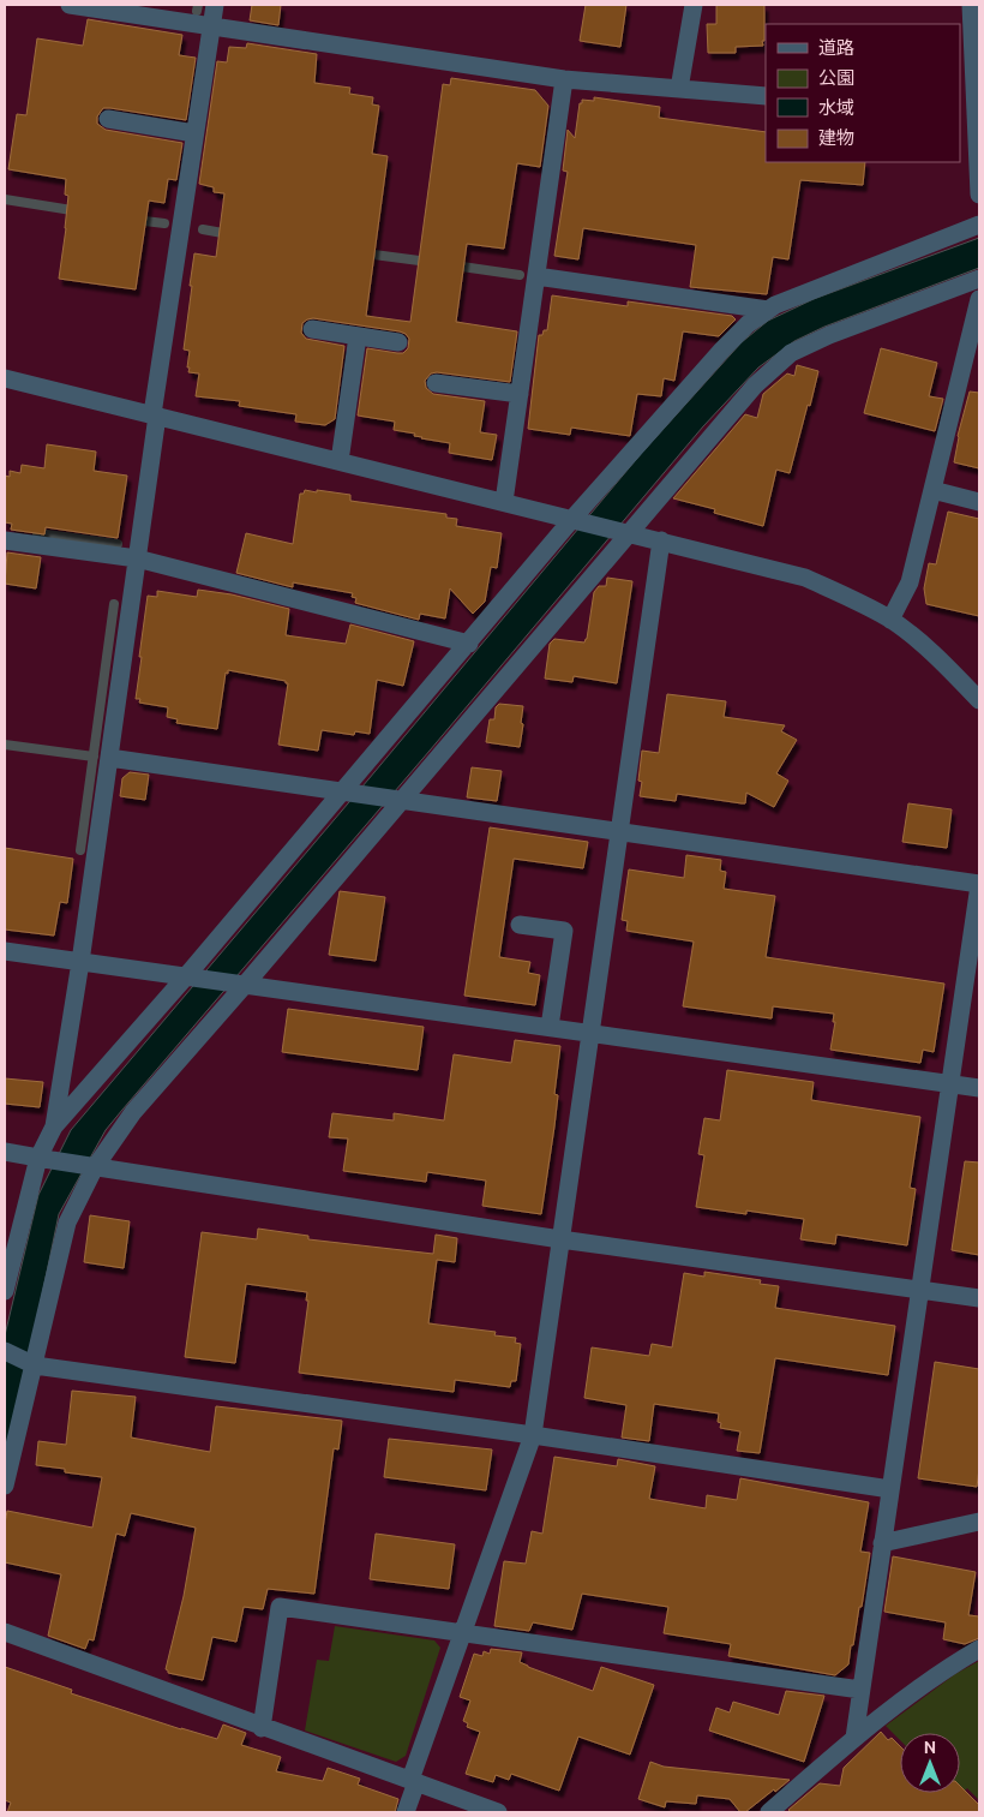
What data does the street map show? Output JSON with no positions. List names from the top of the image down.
{
  "legend": [
    "道路",
    "公園",
    "水域",
    "建物"
  ],
  "north": "top"
}
